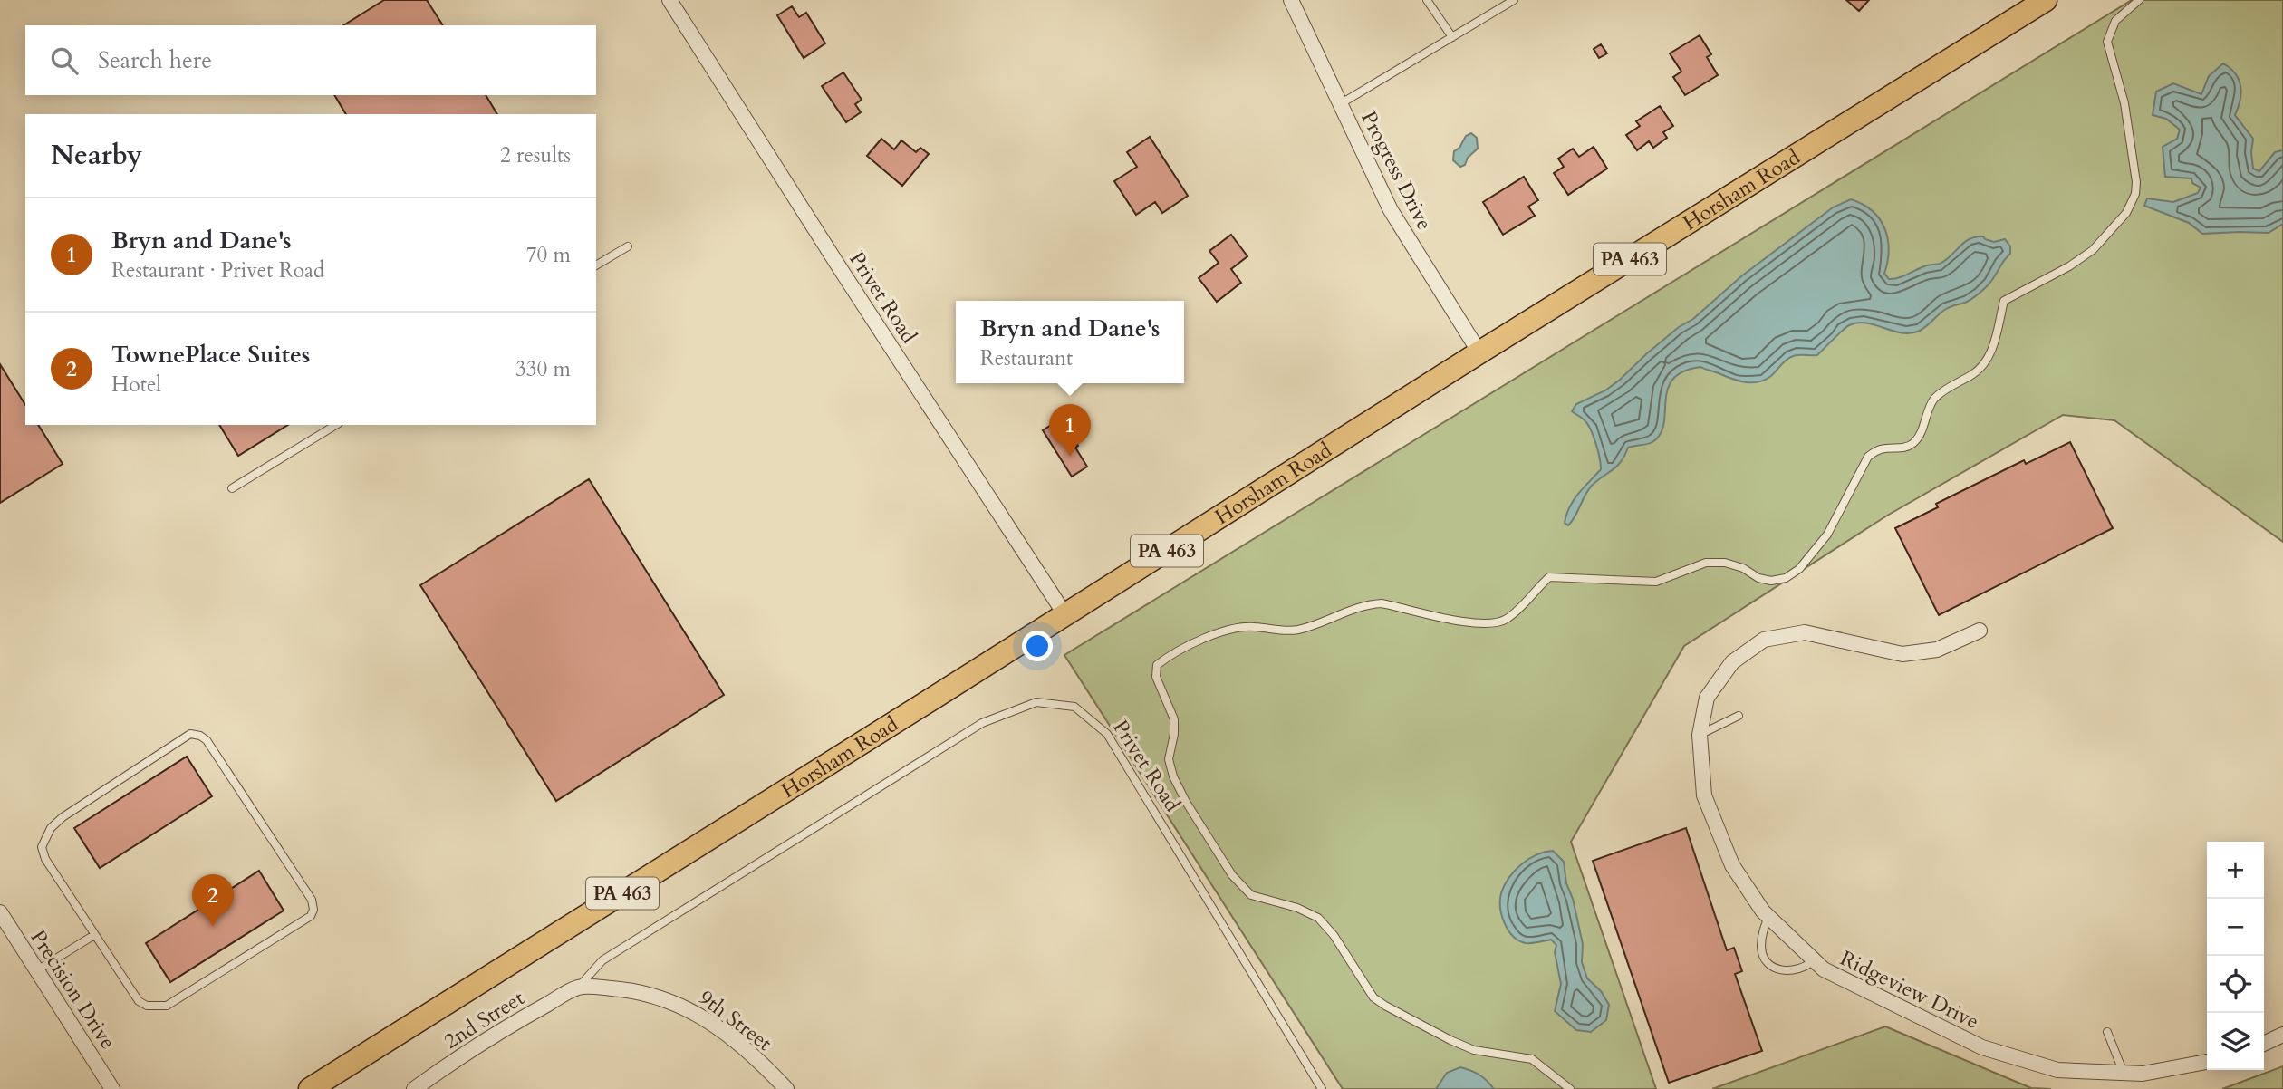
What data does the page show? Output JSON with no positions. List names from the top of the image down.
{
  "streets": {
    "main road": ["Horsham Road", "PA 463"],
    "street": [
      "Progress Drive",
      "Privet Road",
      "Precision Drive",
      "Ridgeview Drive",
      "2nd Street",
      "9th Street"
    ]
  },
  "crossings": [
    ["Progress Drive", "Horsham Road"],
    ["Horsham Road", "Privet Road"],
    ["Privet Road", "2nd Street"],
    ["Privet Road", "9th Street"],
    ["2nd Street", "9th Street"]
  ],
  "page": {
    "search": "Search here",
    "heading": ["Nearby", "2 results"],
    "list": [
      {
        "mark": "1",
        "name": "Bryn and Dane's",
        "note": "Restaurant · Privet Road",
        "value": "70 m"
      },
      {
        "mark": "2",
        "name": "TownePlace Suites",
        "note": "Hotel",
        "value": "330 m"
      }
    ],
    "popup": ["Bryn and Dane's", "Restaurant"],
    "pins": ["1", "2"],
    "map_buttons": ["+", "−"]
  }
}
